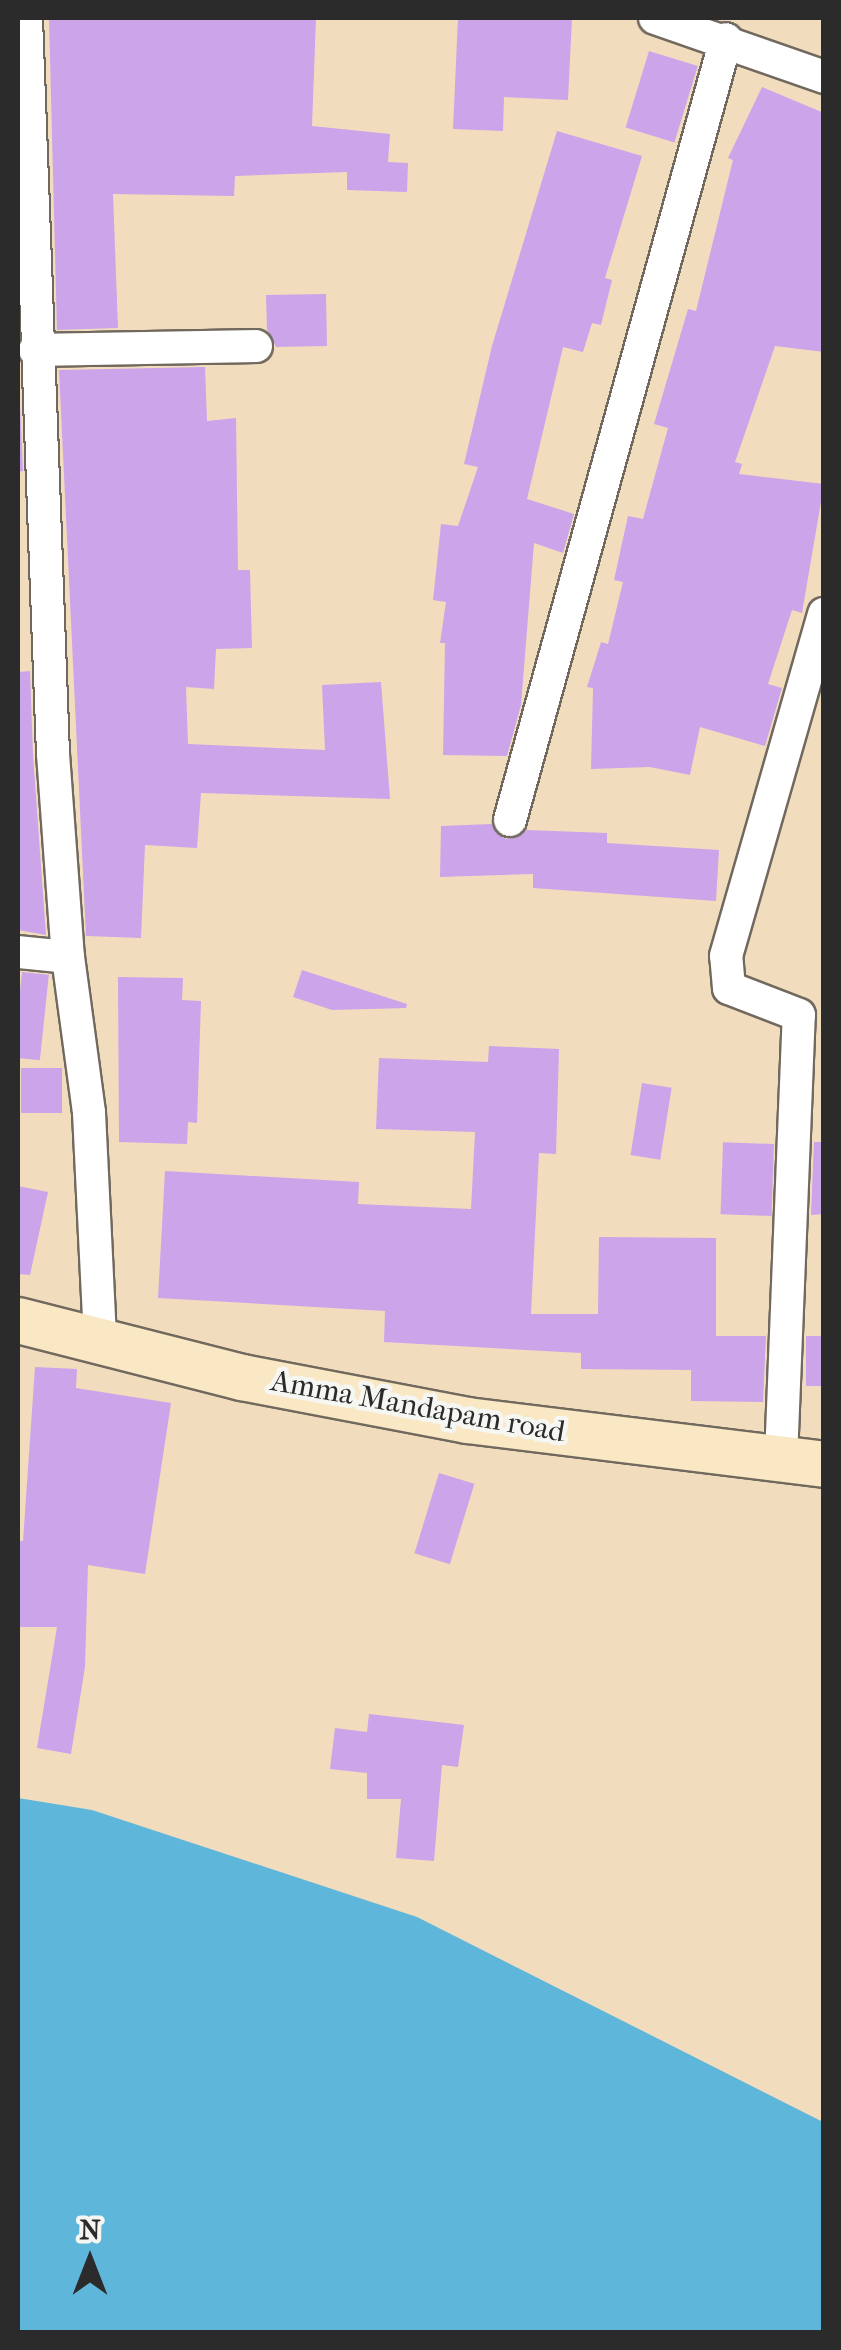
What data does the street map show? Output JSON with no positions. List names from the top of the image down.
{
  "streets": {
    "main road": ["Amma Mandapam road"]
  },
  "north": "top"
}
